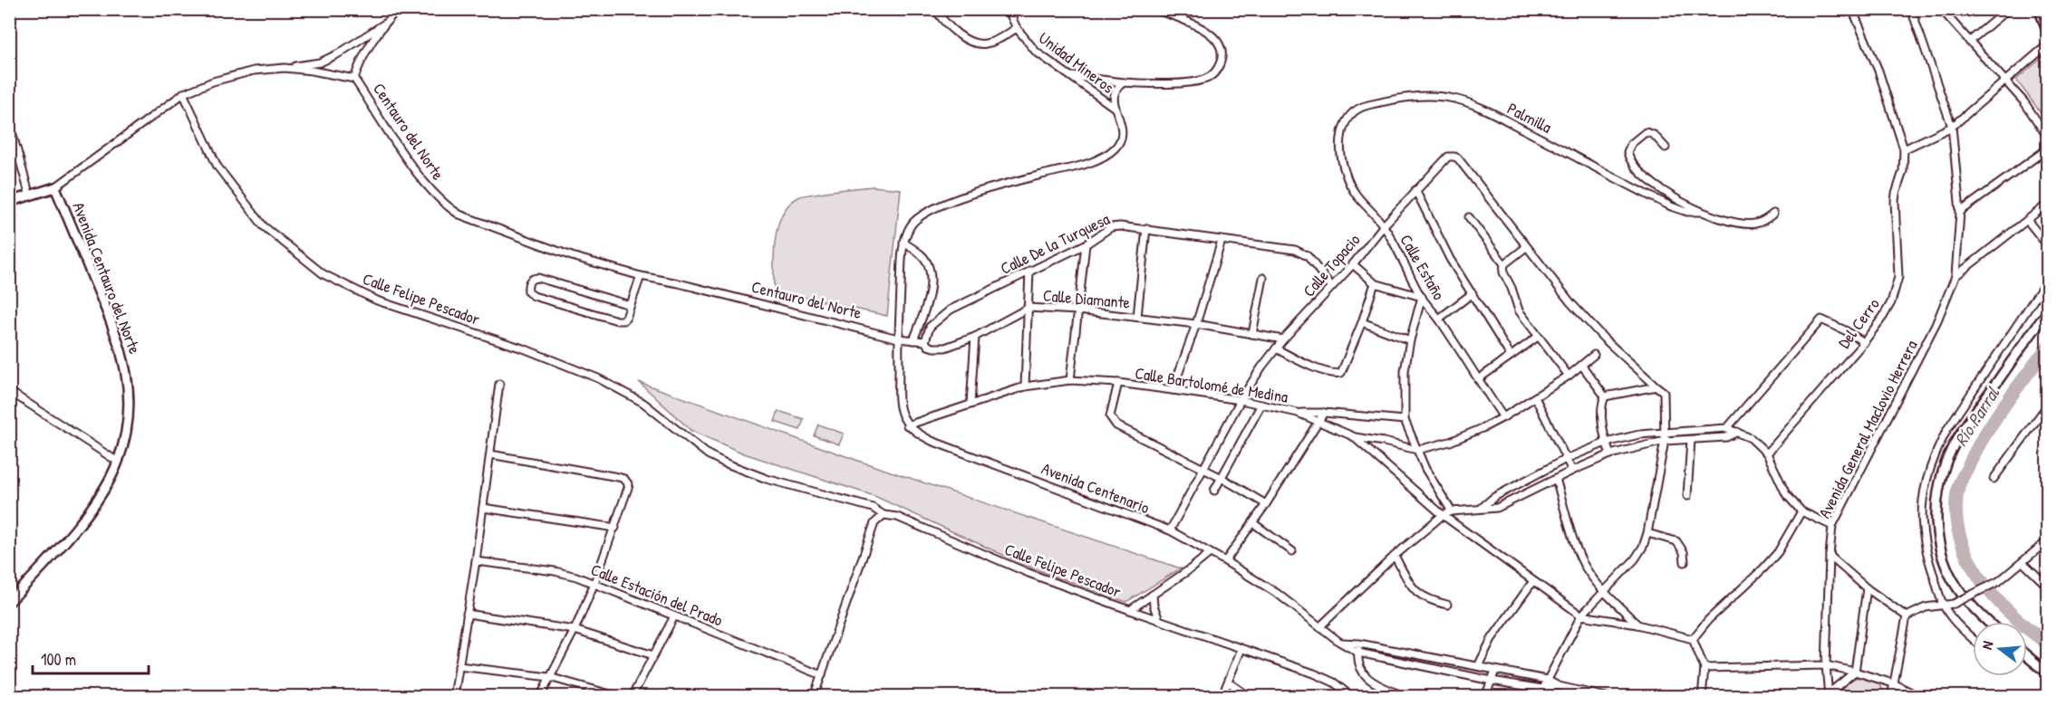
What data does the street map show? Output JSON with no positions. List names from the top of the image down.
{
  "streets": {
    "main road": ["Centauro del Norte", "Avenida Centauro del Norte"],
    "street": [
      "Unidad Mineros",
      "Palmilla",
      "Calle De la Turquesa",
      "Calle Topacio",
      "Calle Estaño",
      "Calle Felipe Pescador",
      "Calle Diamante",
      "Del Cerro",
      "Calle Bartolomé de Medina",
      "Avenida General Maclovio Herrera",
      "Avenida Centenario",
      "Calle Estación del Prado"
    ]
  },
  "crossings": [
    ["Palmilla", "Calle Estaño"],
    ["Centauro del Norte", "Avenida Centauro del Norte"],
    ["Centauro del Norte", "Calle Felipe Pescador"],
    ["Centauro del Norte", "Calle Diamante"],
    ["Calle De la Turquesa", "Calle Topacio"],
    ["Calle De la Turquesa", "Calle Diamante"],
    ["Calle Topacio", "Calle Estaño"],
    ["Calle Topacio", "Calle Diamante"],
    ["Calle Topacio", "Calle Bartolomé de Medina"],
    ["Calle Topacio", "Avenida Centenario"],
    ["Calle Felipe Pescador", "Avenida Centenario"],
    ["Calle Bartolomé de Medina", "Avenida Centenario"]
  ],
  "water": ["Río Parral"],
  "scale_bar": "100 m",
  "north": "left"
}
